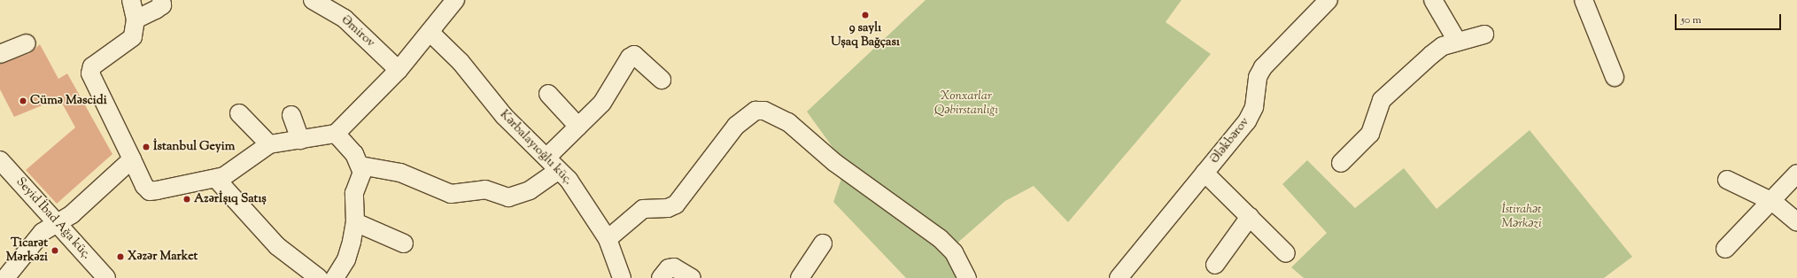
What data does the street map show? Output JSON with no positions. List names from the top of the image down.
{
  "streets": {
    "street": [
      "Əmirov",
      "Ələkbərov",
      "Kərbalayıoğlu küç.",
      "Seyid İbad Ağa küç."
    ]
  },
  "parks": ["Xonxarlar Qəbirstanlığı", "İstirahət Mərkəzi"],
  "places": [
    "9 saylı Uşaq Bağçası",
    "Cümə Məscidi",
    "İstanbul Geyim",
    "Azərİşıq Satış",
    "Ticarət Mərkəzi",
    "Xəzər Market"
  ],
  "scale_bar": "50 m"
}
